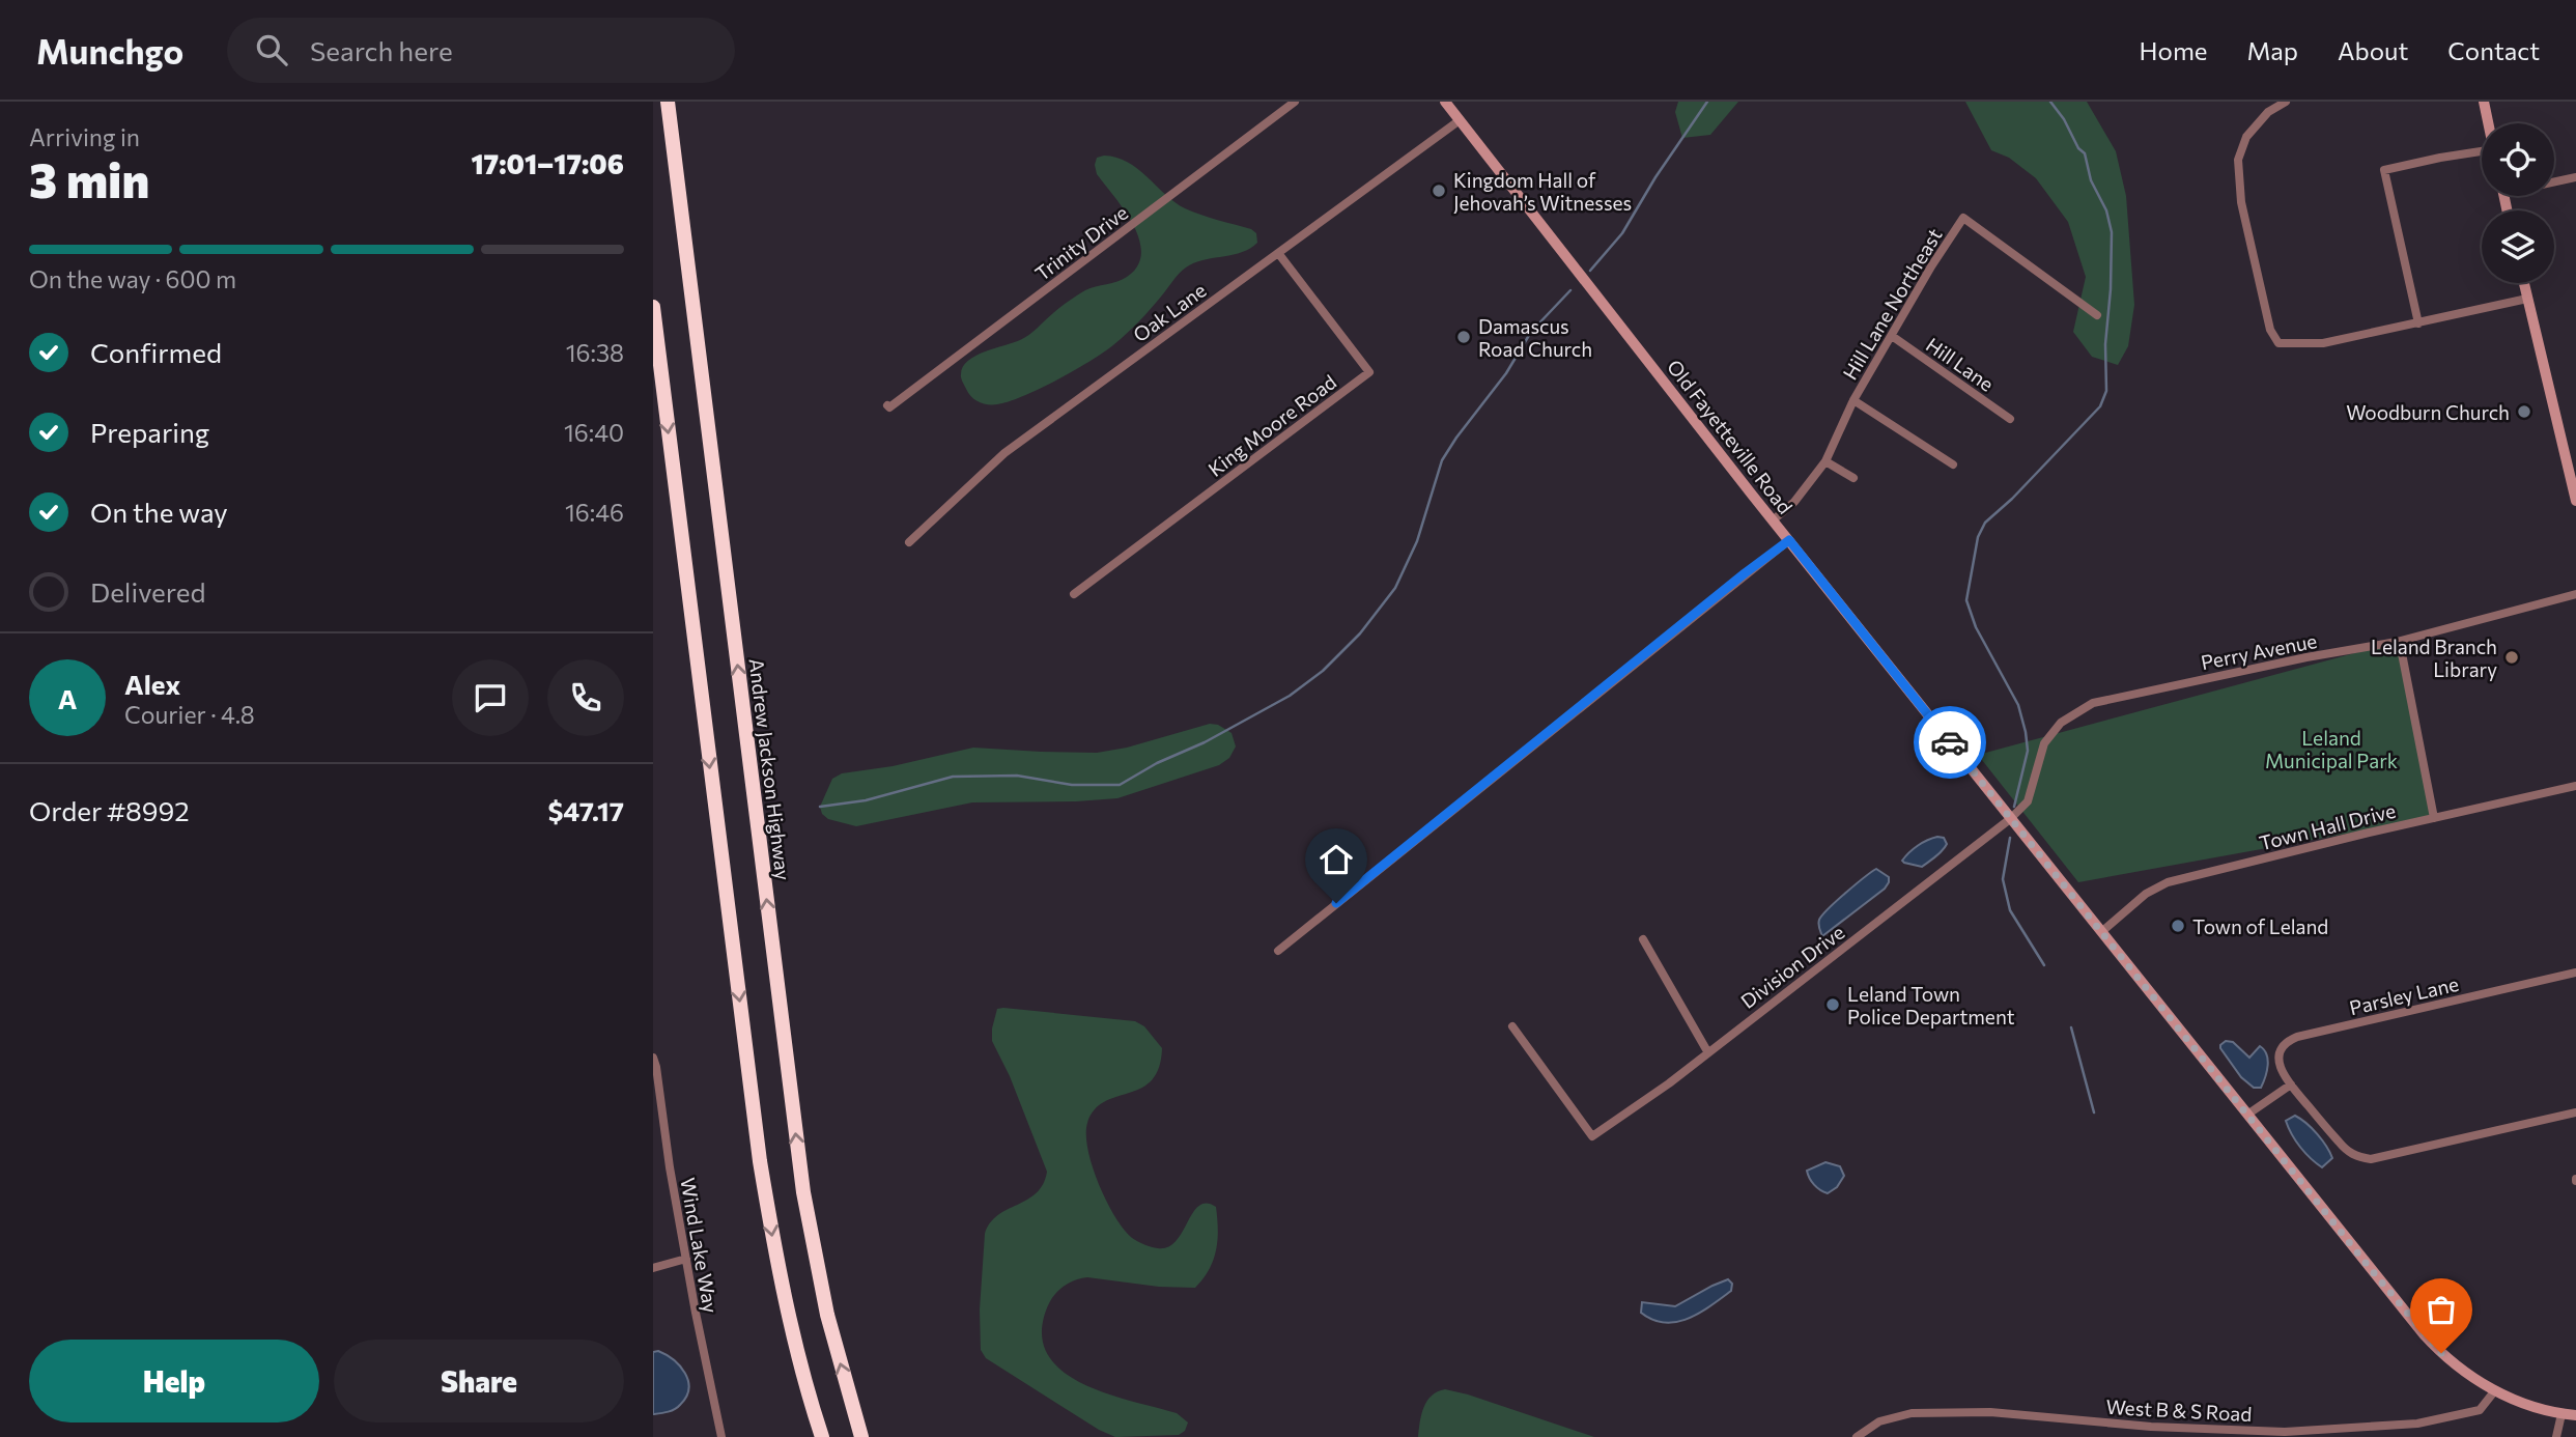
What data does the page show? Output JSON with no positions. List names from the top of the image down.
{
  "streets": {
    "highway": ["Andrew Jackson Highway"],
    "street": [
      "Trinity Drive",
      "Hill Lane Northeast",
      "Oak Lane",
      "Hill Lane",
      "King Moore Road",
      "Old Fayetteville Road",
      "Perry Avenue",
      "Town Hall Drive",
      "Division Drive",
      "Parsley Lane",
      "Wind Lake Way",
      "West B & S Road"
    ]
  },
  "crossings": [
    ["Hill Lane Northeast", "Hill Lane"],
    ["Oak Lane", "King Moore Road"],
    ["Oak Lane", "Old Fayetteville Road"],
    ["Old Fayetteville Road", "Perry Avenue"],
    ["Old Fayetteville Road", "Town Hall Drive"],
    ["Old Fayetteville Road", "Division Drive"],
    ["Old Fayetteville Road", "West B & S Road"],
    ["Perry Avenue", "Division Drive"]
  ],
  "parks": ["Leland Municipal Park"],
  "places": [
    "Kingdom Hall of Jehovah’s Witnesses",
    "Damascus Road Church",
    "Woodburn Church",
    "Leland Branch Library",
    "Town of Leland",
    "Leland Town Police Department"
  ],
  "page": {
    "header": "Munchgo",
    "search": "Search here",
    "nav": [
      "Home",
      "Map",
      "About",
      "Contact"
    ],
    "heading": ["3 min", "Arriving in", "17:01–17:06"],
    "panel": [
      "Alex",
      "Courier · 4.8",
      "Order #8992",
      "$47.17"
    ],
    "bar": "On the way · 600 m",
    "list": [
      ["Confirmed", "16:38"],
      ["Preparing", "16:40"],
      ["On the way", "16:46"],
      "Delivered"
    ],
    "round": "A",
    "buttons": ["Help", "Share"]
  }
}
